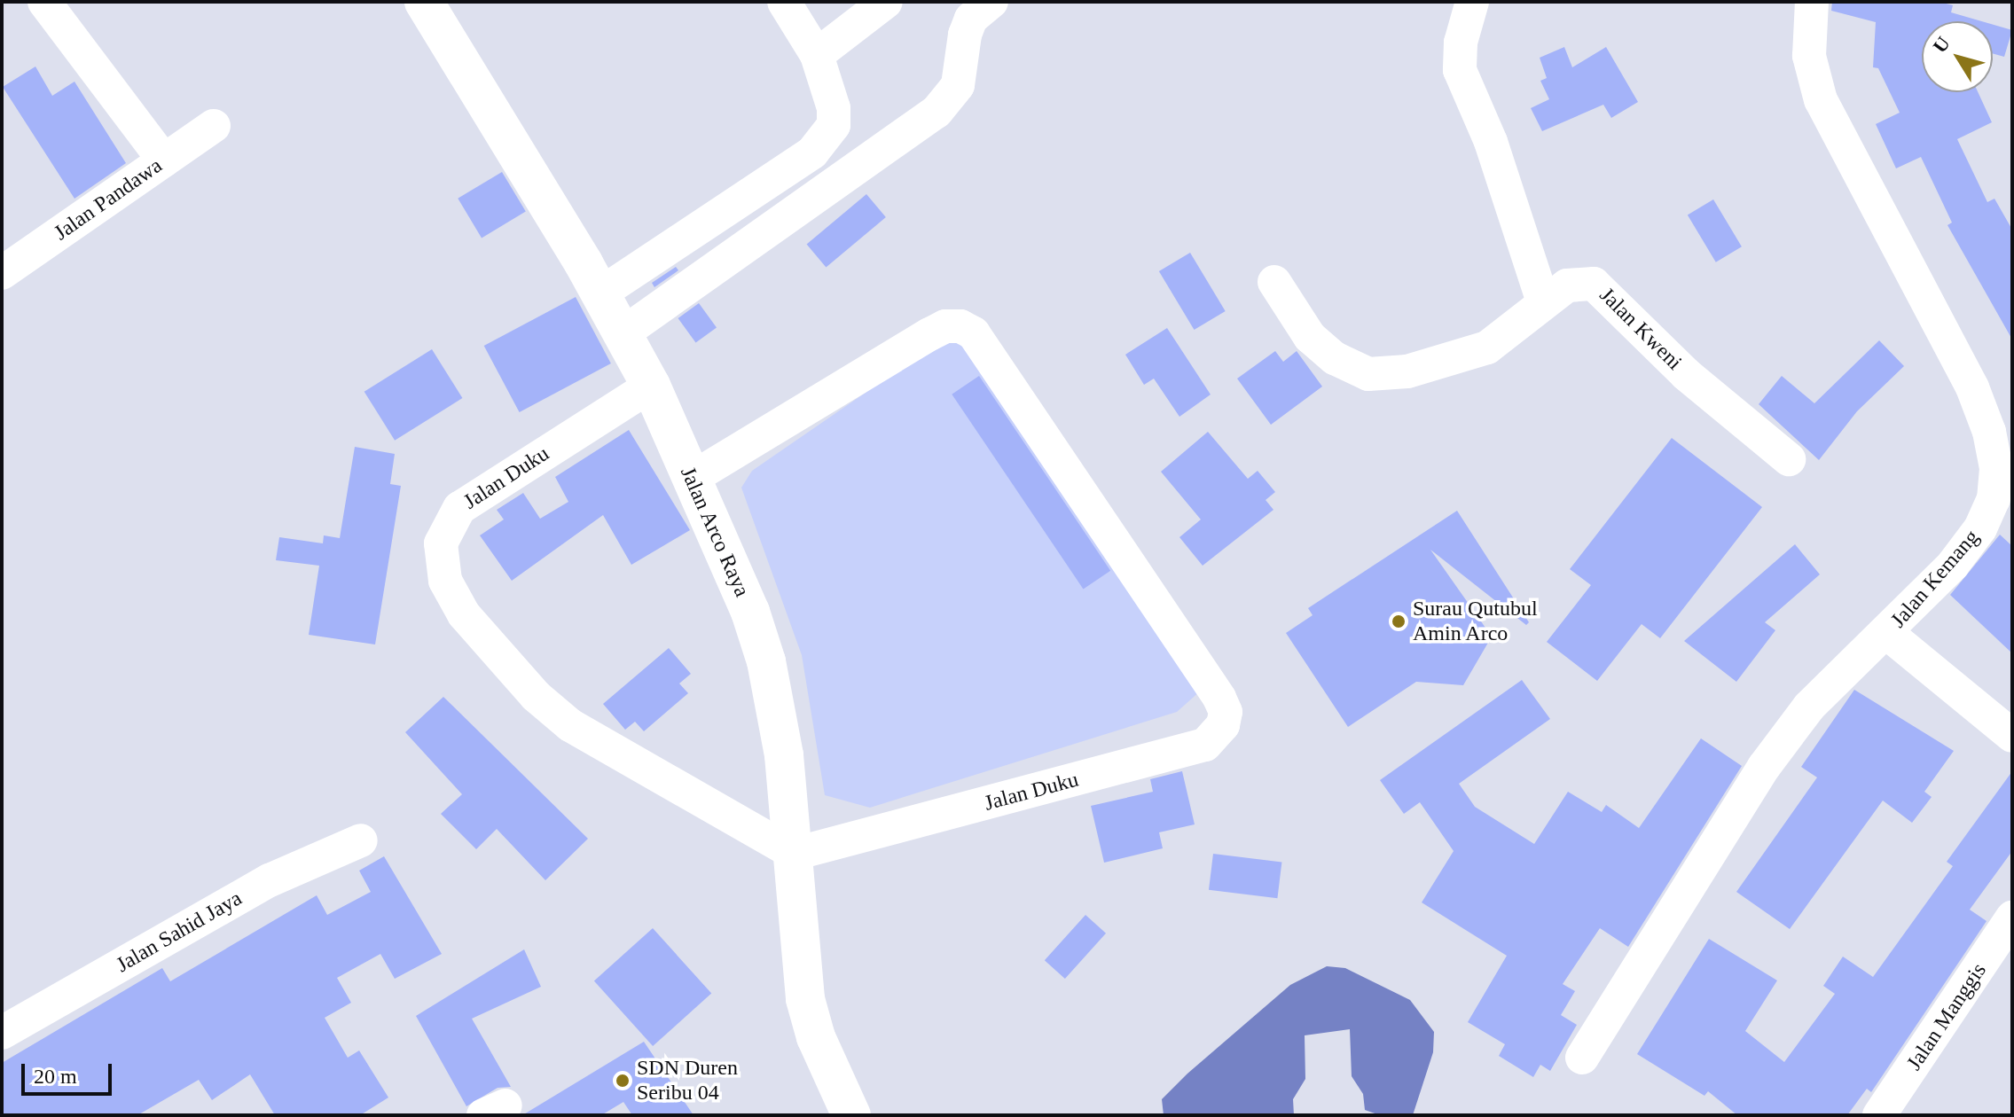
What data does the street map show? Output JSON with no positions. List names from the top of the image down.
{
  "streets": {
    "main road": ["Jalan Arco Raya"],
    "street": [
      "Jalan Pandawa",
      "Jalan Kweni",
      "Jalan Duku",
      "Jalan Kemang",
      "Jalan Sahid Jaya",
      "Jalan Manggis"
    ]
  },
  "crossings": [
    ["Jalan Duku", "Jalan Arco Raya"]
  ],
  "places": ["Surau Qutubul Amin Arco", "SDN Duren Seribu 04"],
  "scale_bar": "20 m",
  "north": "top left"
}
